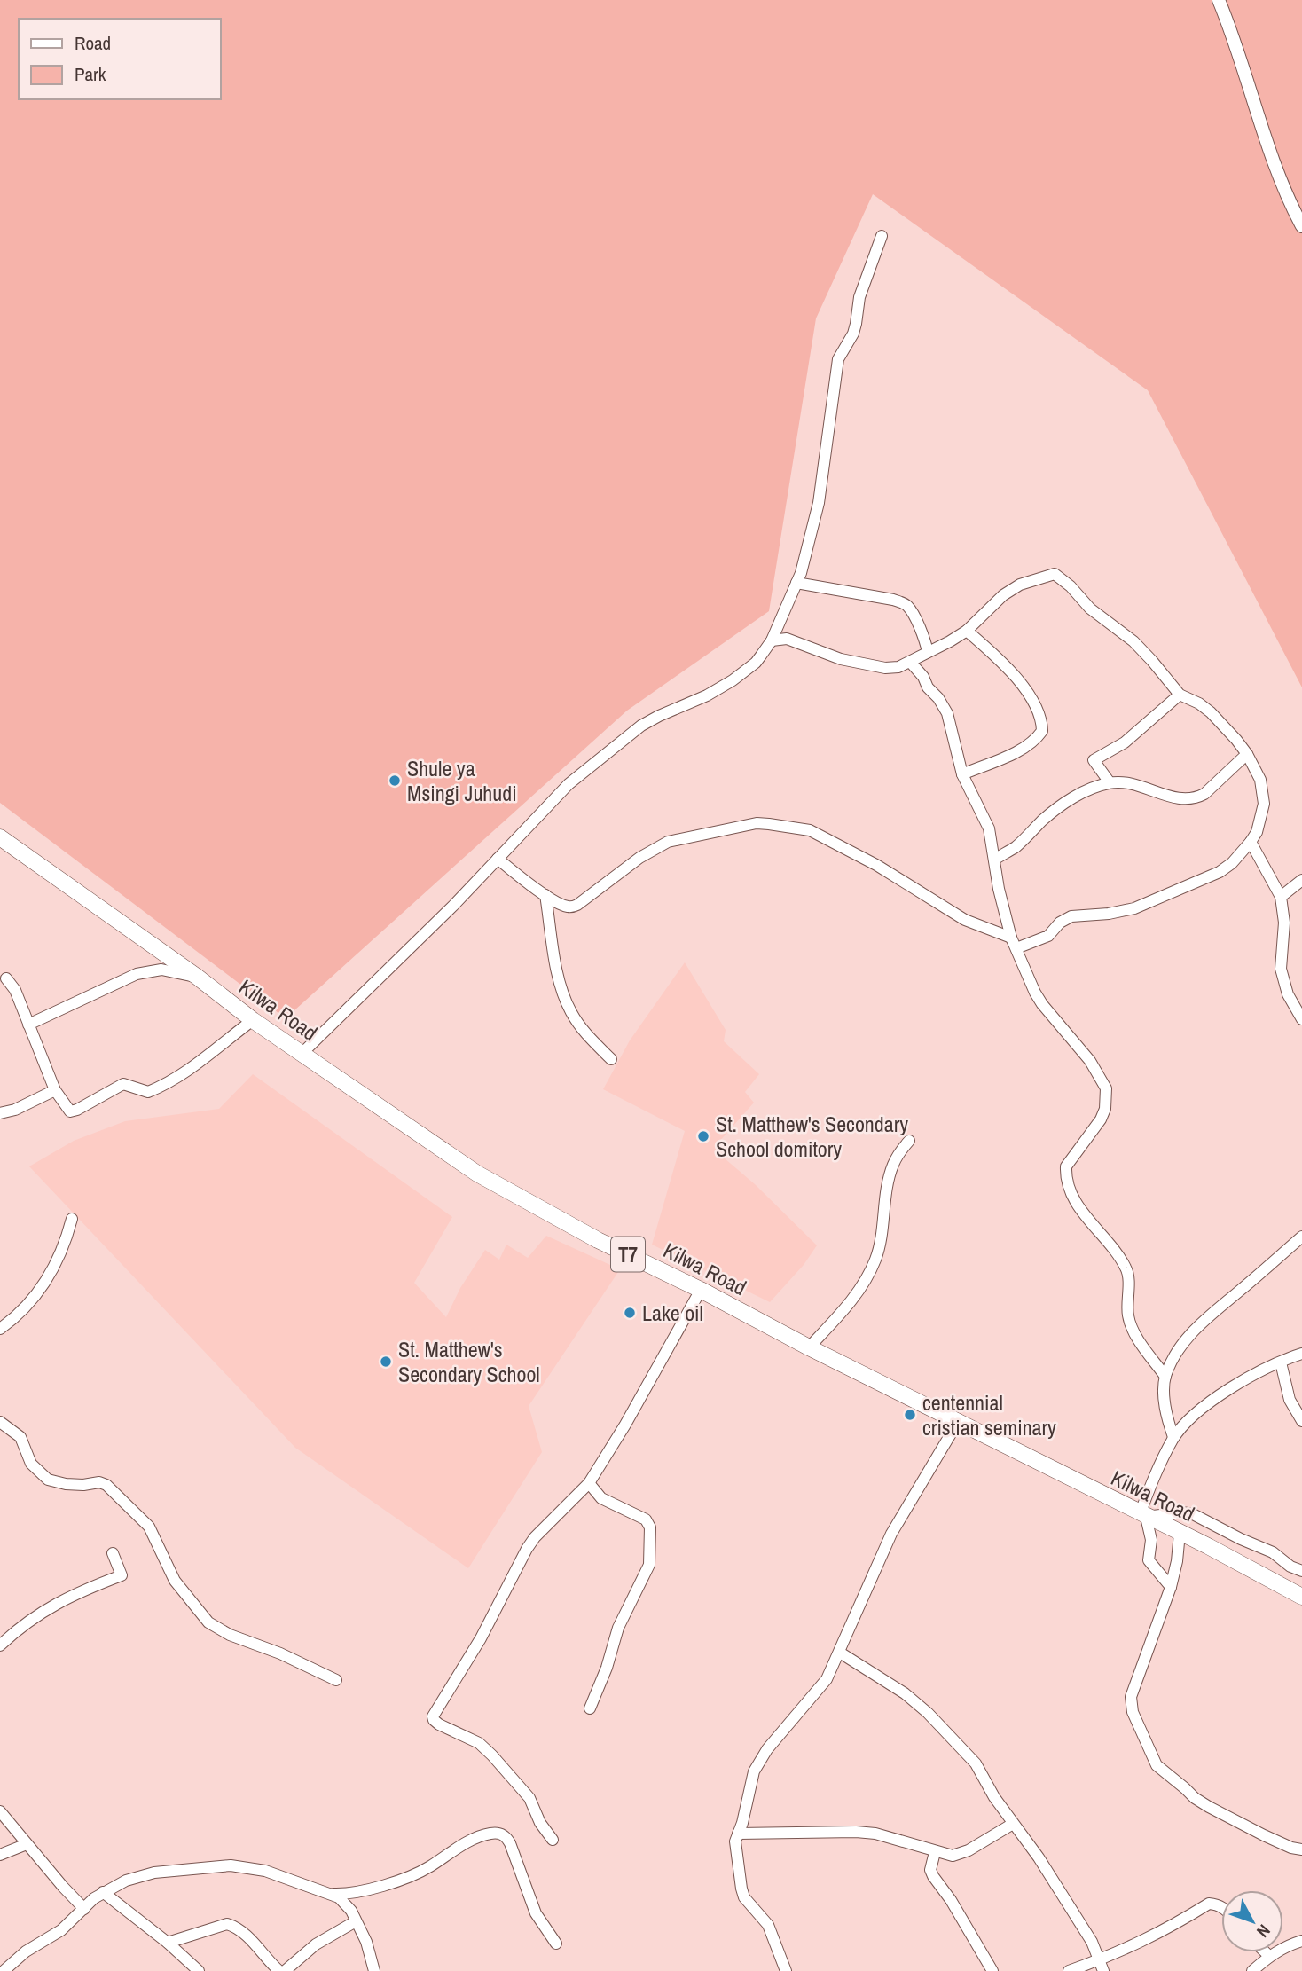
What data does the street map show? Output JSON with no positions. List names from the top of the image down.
{
  "streets": {
    "highway": ["Kilwa Road", "T7"]
  },
  "places": [
    "Shule ya Msingi Juhudi",
    "St. Matthew's Secondary School domitory",
    "Lake oil",
    "St. Matthew's Secondary School",
    "centennial cristian seminary"
  ],
  "legend": ["Road", "Park"],
  "north": "bottom right"
}
